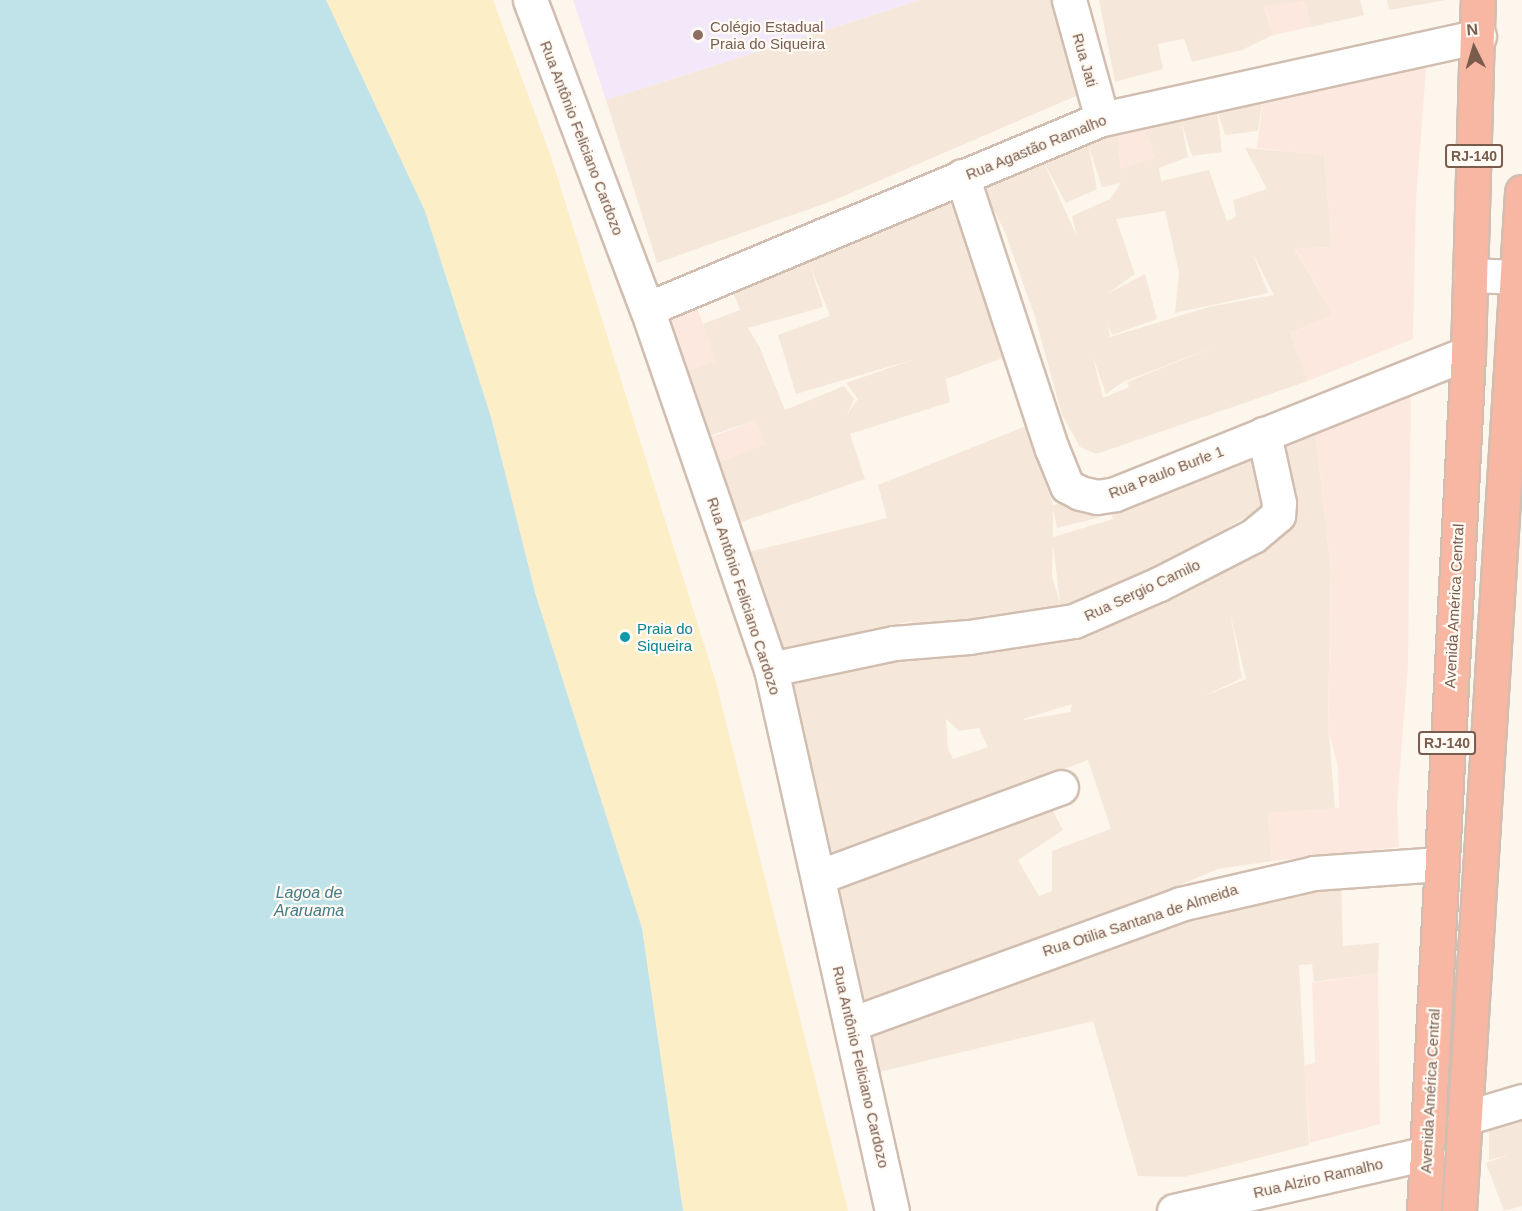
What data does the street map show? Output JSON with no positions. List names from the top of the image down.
{
  "streets": {
    "highway": ["RJ-140", "Avenida América Central"],
    "street": [
      "Rua Jati",
      "Rua Antônio Feliciano Cardozo",
      "Rua Agastão Ramalho",
      "Rua Paulo Burle 1",
      "Rua Sergio Camilo",
      "Rua Otilia Santana de Almeida",
      "Rua Alziro Ramalho"
    ]
  },
  "crossings": [
    ["Rua Jati", "Rua Agastão Ramalho"],
    ["Rua Antônio Feliciano Cardozo", "Rua Agastão Ramalho"],
    ["Rua Antônio Feliciano Cardozo", "Rua Sergio Camilo"],
    ["Rua Antônio Feliciano Cardozo", "Rua Otilia Santana de Almeida"],
    ["Rua Agastão Ramalho", "Rua Paulo Burle 1"],
    ["Rua Agastão Ramalho", "Avenida América Central"],
    ["Rua Paulo Burle 1", "Rua Sergio Camilo"],
    ["Rua Paulo Burle 1", "Avenida América Central"],
    ["Avenida América Central", "Rua Otilia Santana de Almeida"],
    ["Avenida América Central", "Rua Alziro Ramalho"]
  ],
  "water": ["Lagoa de Araruama"],
  "places": ["Colégio Estadual Praia do Siqueira", "Praia do Siqueira"],
  "north": "top"
}
